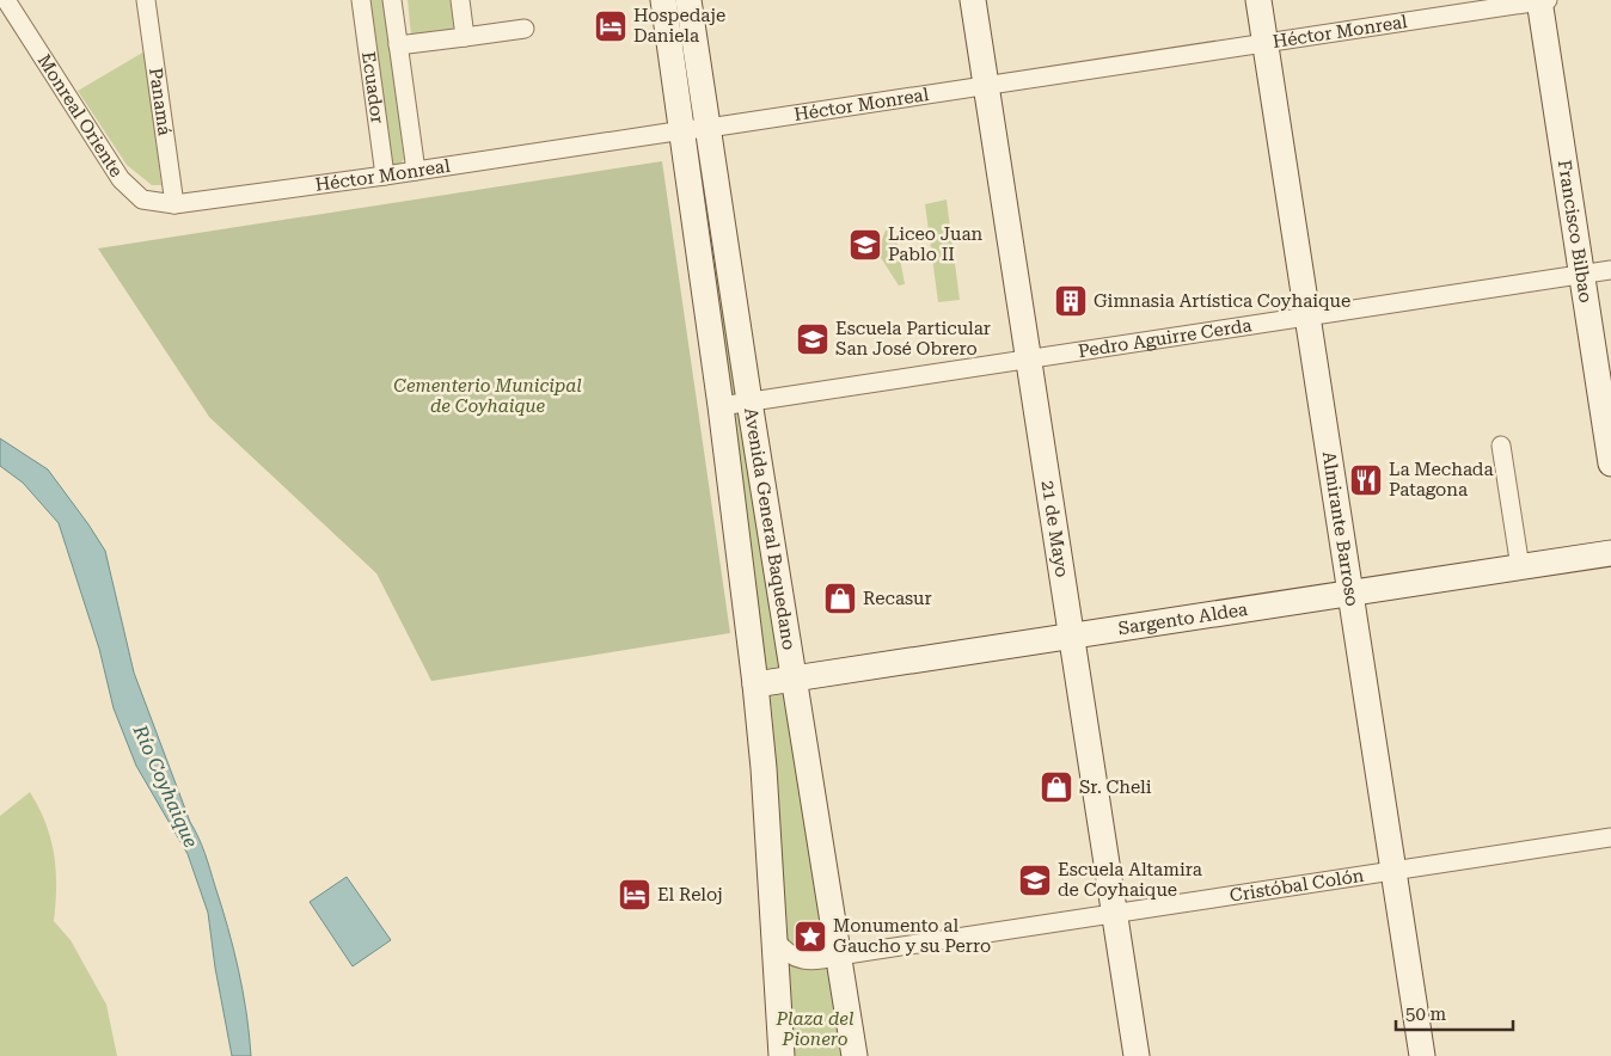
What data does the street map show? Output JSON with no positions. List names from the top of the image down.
{
  "streets": {
    "street": [
      "Héctor Monreal",
      "Ecuador",
      "Panamá",
      "Monreal Oriente",
      "Francisco Bilbao",
      "Pedro Aguirre Cerda",
      "Avenida General Baquedano",
      "21 de Mayo",
      "Almirante Barroso",
      "Sargento Aldea",
      "Cristóbal Colón"
    ]
  },
  "crossings": [
    ["Héctor Monreal", "Ecuador"],
    ["Héctor Monreal", "Panamá"],
    ["Héctor Monreal", "Monreal Oriente"],
    ["Héctor Monreal", "Francisco Bilbao"],
    ["Héctor Monreal", "Avenida General Baquedano"],
    ["Héctor Monreal", "21 de Mayo"],
    ["Héctor Monreal", "Almirante Barroso"],
    ["Panamá", "Monreal Oriente"],
    ["Francisco Bilbao", "Pedro Aguirre Cerda"],
    ["Pedro Aguirre Cerda", "Avenida General Baquedano"],
    ["Pedro Aguirre Cerda", "21 de Mayo"],
    ["Pedro Aguirre Cerda", "Almirante Barroso"],
    ["Avenida General Baquedano", "Sargento Aldea"],
    ["Avenida General Baquedano", "Cristóbal Colón"],
    ["21 de Mayo", "Sargento Aldea"],
    ["21 de Mayo", "Cristóbal Colón"],
    ["Almirante Barroso", "Sargento Aldea"],
    ["Almirante Barroso", "Cristóbal Colón"]
  ],
  "water": ["Río Coyhaique"],
  "parks": ["Cementerio Municipal de Coyhaique", "Plaza del Pionero"],
  "places": {
    "hotel": ["Hospedaje Daniela", "El Reloj"],
    "school or university": ["Liceo Juan Pablo II", "Escuela Particular San José Obrero", "Escuela Altamira de Coyhaique"],
    "building": ["Gimnasia Artística Coyhaique"],
    "restaurant": ["La Mechada Patagona"],
    "shop": ["Recasur", "Sr. Cheli"],
    "place": ["Monumento al Gaucho y su Perro"]
  },
  "scale_bar": "50 m"
}
